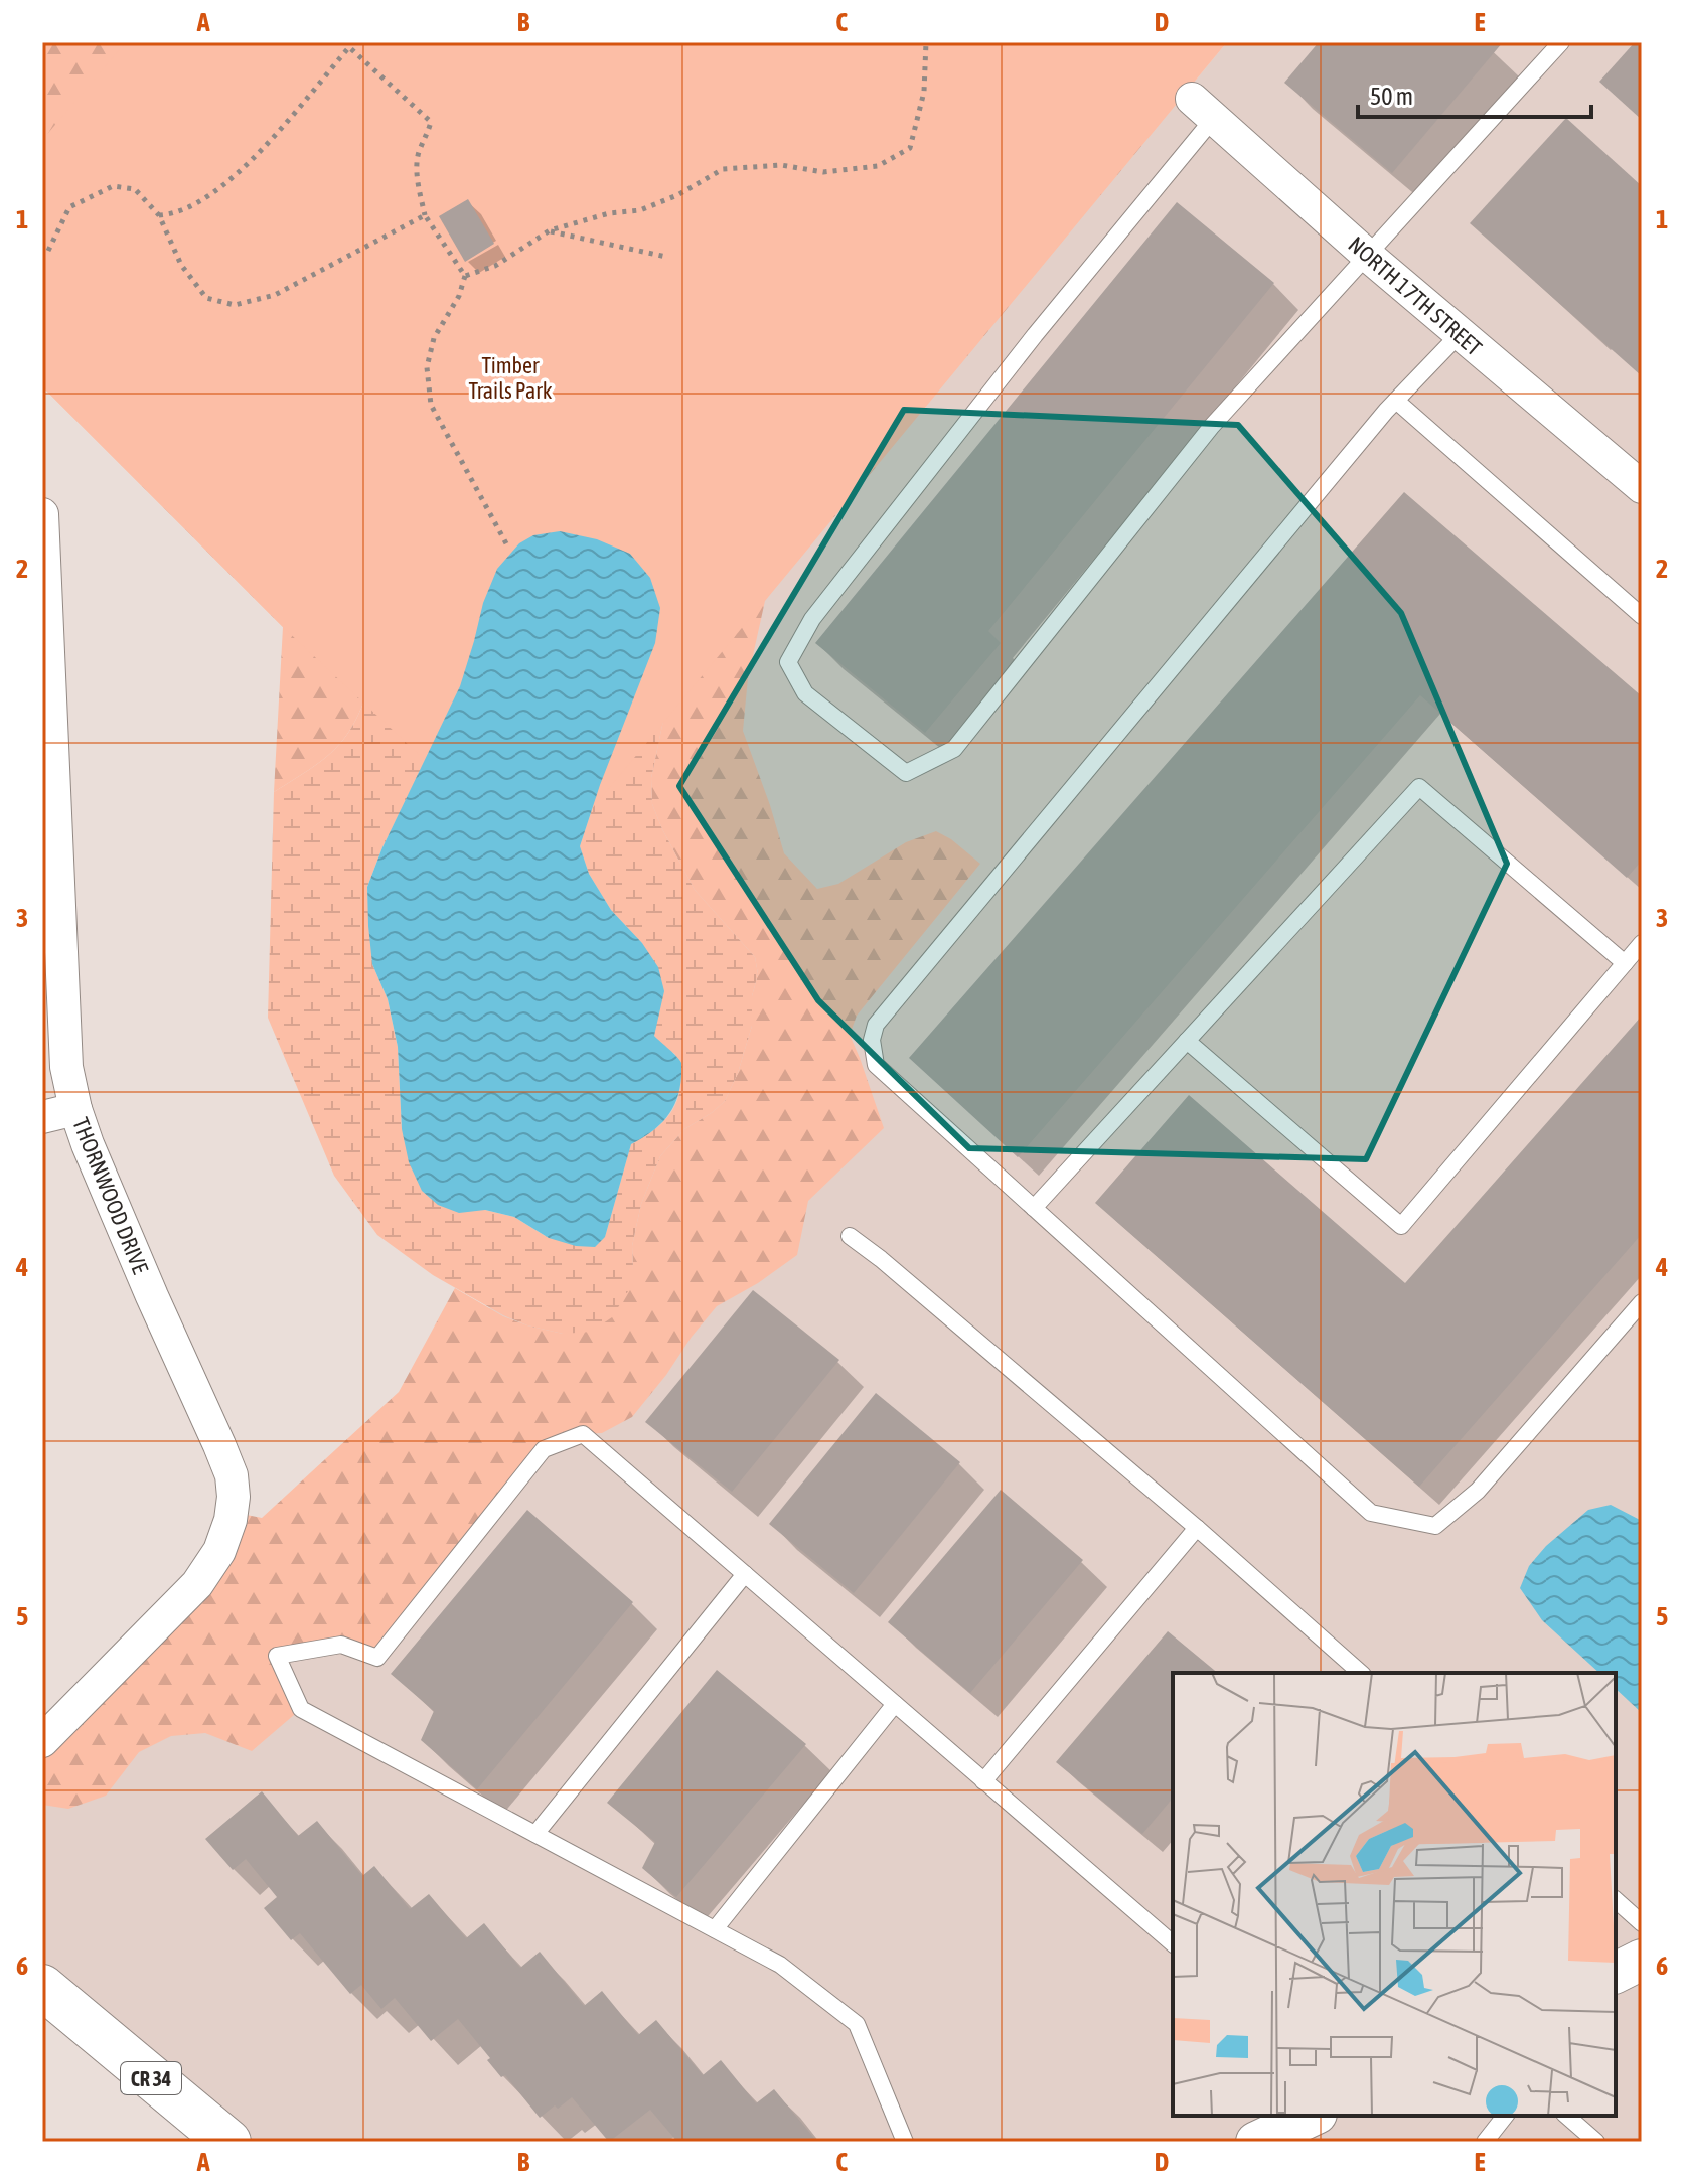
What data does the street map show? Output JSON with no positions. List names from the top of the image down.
{
  "streets": {
    "main road": ["CR 34"],
    "street": ["NORTH 17TH STREET", "THORNWOOD DRIVE"]
  },
  "parks": ["Timber Trails Park"],
  "scale_bar": "50 m",
  "grid": {
    "columns": [
      "A",
      "B",
      "C",
      "D",
      "E"
    ],
    "rows": [
      "1",
      "2",
      "3",
      "4",
      "5",
      "6"
    ]
  }
}
